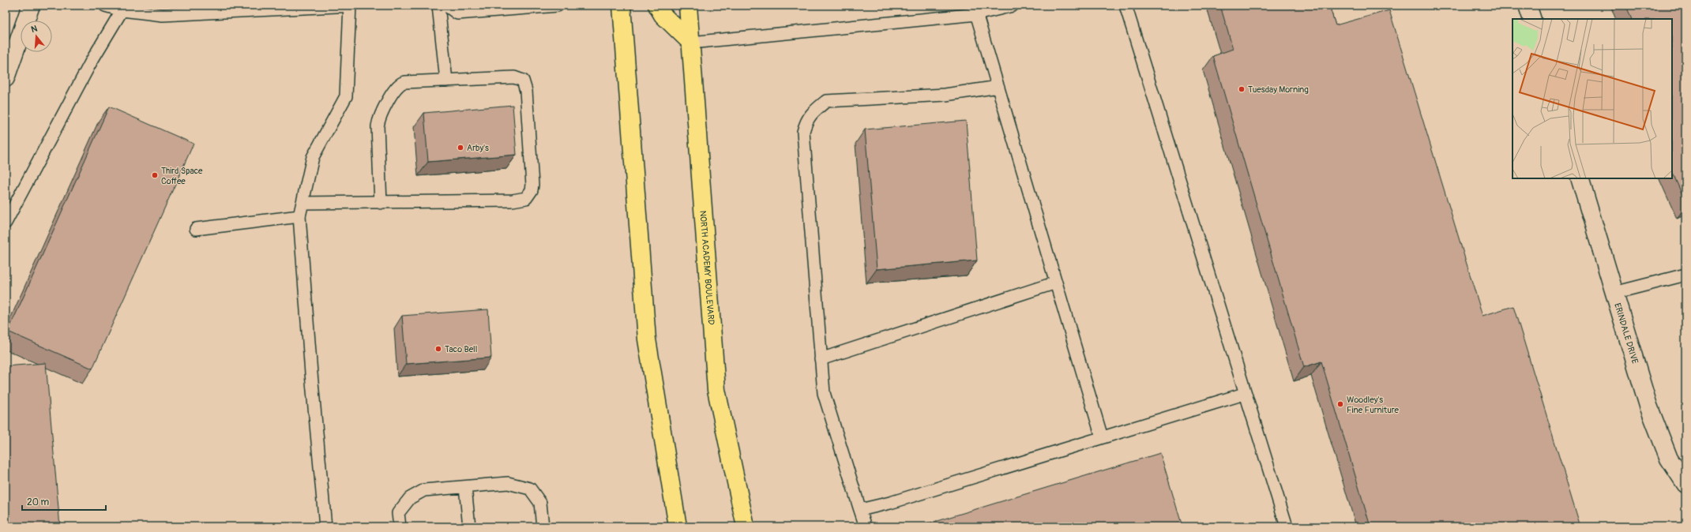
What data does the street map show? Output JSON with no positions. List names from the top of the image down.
{
  "streets": {
    "main road": ["NORTH ACADEMY BOULEVARD"],
    "street": ["ERINDALE DRIVE"]
  },
  "places": [
    "Tuesday Morning",
    "Arby's",
    "Third Space Coffee",
    "Taco Bell",
    "Woodley's Fine Furniture"
  ],
  "scale_bar": "20 m",
  "north": "top"
}
